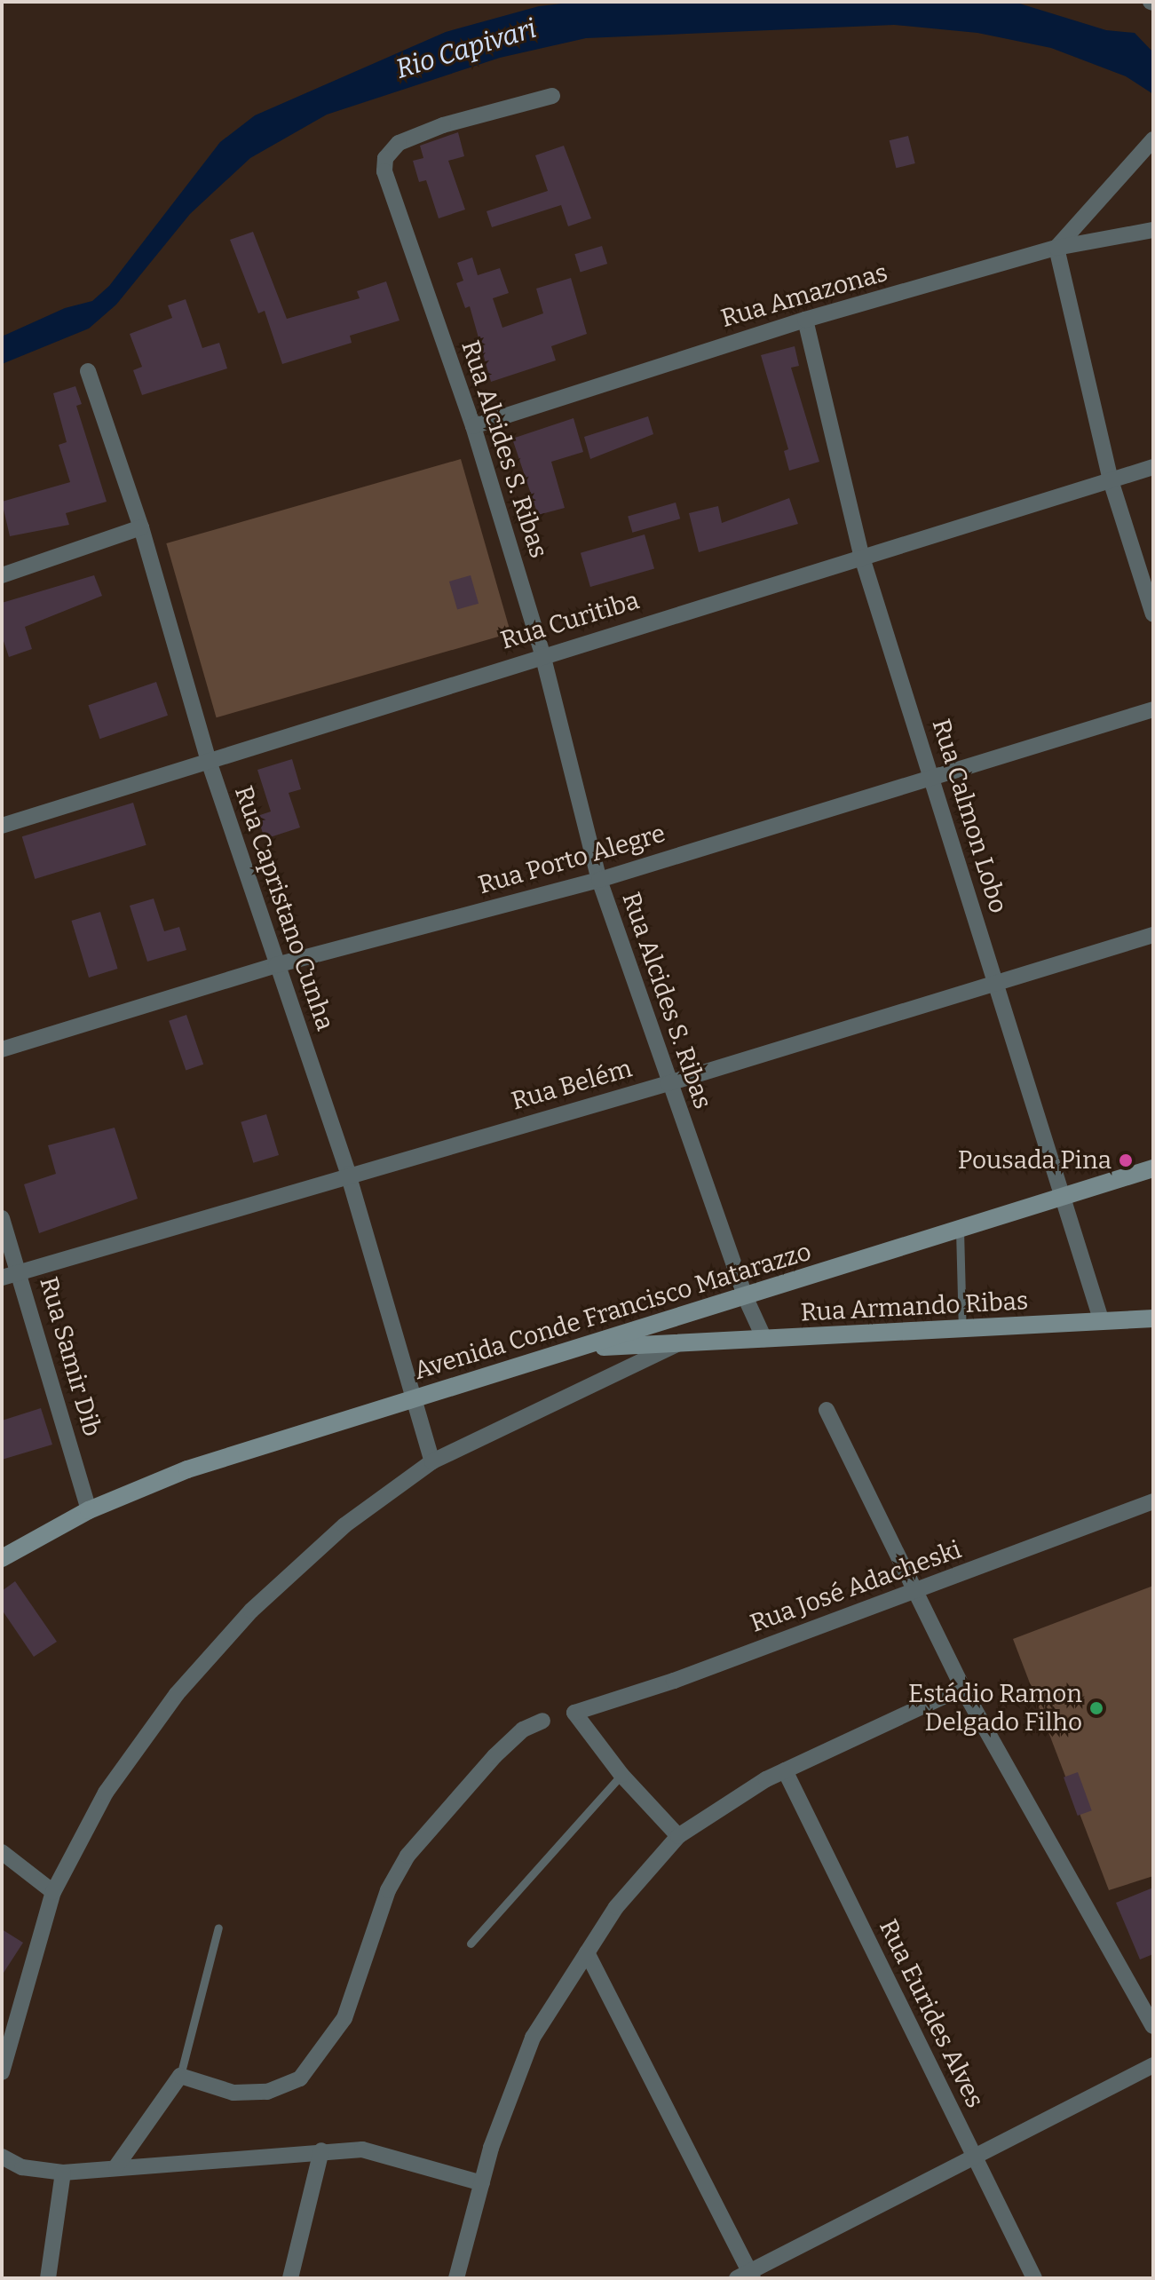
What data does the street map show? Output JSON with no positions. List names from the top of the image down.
{
  "streets": {
    "street": [
      "Rua Amazonas",
      "Rua Alcides S. Ribas",
      "Rua Curitiba",
      "Rua Calmon Lobo",
      "Rua Porto Alegre",
      "Rua Capristano Cunha",
      "Rua Belém",
      "Rua Armando Ribas",
      "Avenida Conde Francisco Matarazzo",
      "Rua Samir Dib",
      "Rua José Adacheski",
      "Rua Eurides Alves"
    ]
  },
  "crossings": [
    ["Rua Amazonas", "Rua Alcides S. Ribas"],
    ["Rua Amazonas", "Rua Calmon Lobo"],
    ["Rua Alcides S. Ribas", "Rua Curitiba"],
    ["Rua Alcides S. Ribas", "Rua Porto Alegre"],
    ["Rua Alcides S. Ribas", "Rua Belém"],
    ["Rua Alcides S. Ribas", "Rua Armando Ribas"],
    ["Rua Alcides S. Ribas", "Avenida Conde Francisco Matarazzo"],
    ["Rua Curitiba", "Rua Calmon Lobo"],
    ["Rua Curitiba", "Rua Capristano Cunha"],
    ["Rua Calmon Lobo", "Rua Porto Alegre"],
    ["Rua Calmon Lobo", "Rua Belém"],
    ["Rua Calmon Lobo", "Rua Armando Ribas"],
    ["Rua Calmon Lobo", "Avenida Conde Francisco Matarazzo"],
    ["Rua Porto Alegre", "Rua Capristano Cunha"],
    ["Rua Capristano Cunha", "Rua Belém"],
    ["Rua Capristano Cunha", "Rua Armando Ribas"],
    ["Rua Capristano Cunha", "Avenida Conde Francisco Matarazzo"],
    ["Rua Belém", "Rua Samir Dib"],
    ["Rua Armando Ribas", "Avenida Conde Francisco Matarazzo"],
    ["Avenida Conde Francisco Matarazzo", "Rua Samir Dib"]
  ],
  "water": ["Rio Capivari"],
  "places": ["Pousada Pina", "Estádio Ramon Delgado Filho"]
}
